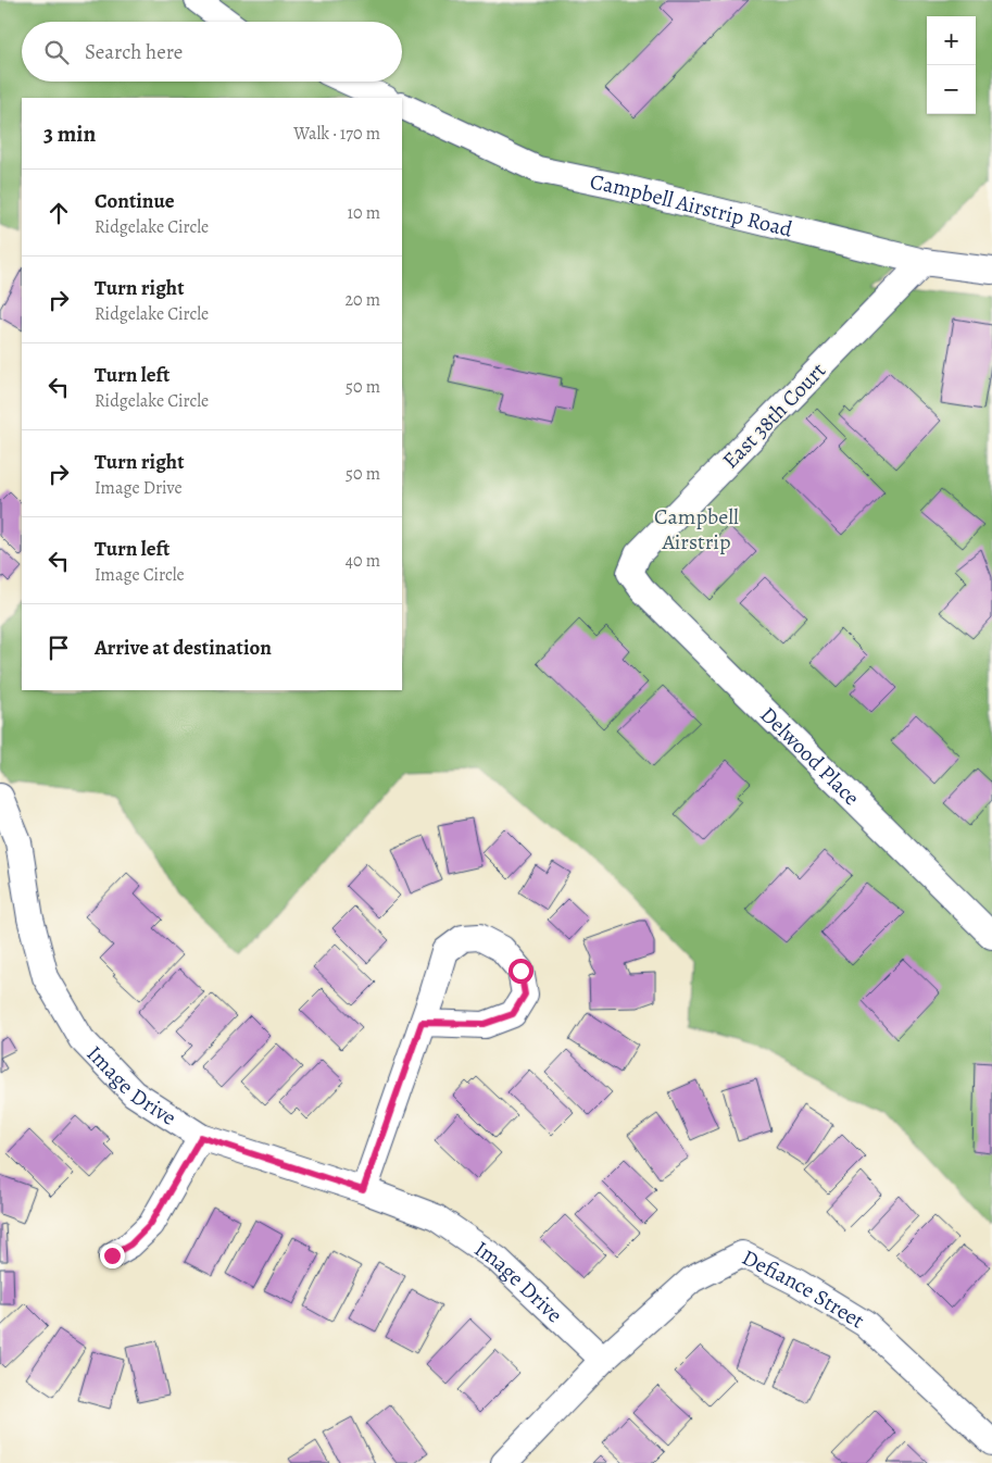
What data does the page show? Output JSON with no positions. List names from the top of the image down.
{
  "streets": {
    "street": [
      "Campbell Airstrip Road",
      "East 38th Court",
      "Delwood Place",
      "Image Drive",
      "Defiance Street"
    ]
  },
  "crossings": [
    ["Campbell Airstrip Road", "East 38th Court"],
    ["East 38th Court", "Delwood Place"],
    ["Image Drive", "Defiance Street"]
  ],
  "parks": ["Campbell Airstrip"],
  "page": {
    "map_buttons": ["+", "−"],
    "search": "Search here",
    "heading": ["3 min", "Walk · 170 m"],
    "list": [
      ["Continue", "Ridgelake Circle", "10 m"],
      ["Turn right", "Ridgelake Circle", "20 m"],
      ["Turn left", "Ridgelake Circle", "50 m"],
      ["Turn right", "Image Drive", "50 m"],
      ["Turn left", "Image Circle", "40 m"],
      "Arrive at destination"
    ]
  }
}
